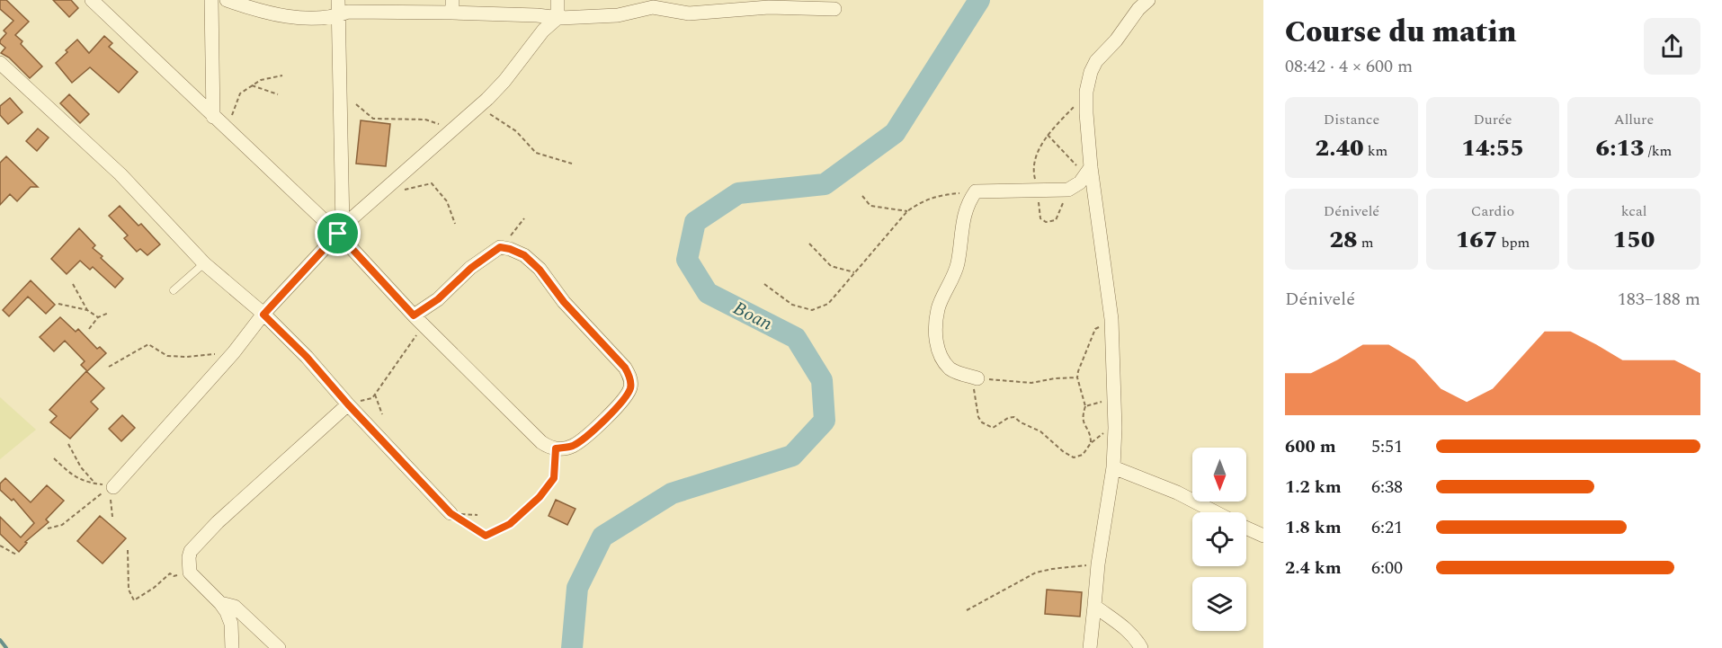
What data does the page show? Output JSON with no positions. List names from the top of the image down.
{
  "water": ["Boan"],
  "north": "bottom",
  "page": {
    "heading": ["Course du matin", "08:42 · 4 × 600 m"],
    "stats": [
      ["Distance", "2.40 km"],
      ["Durée", "14:55"],
      ["Allure", "6:13 /km"],
      ["Dénivelé", "28 m"],
      ["Cardio", "167 bpm"],
      ["kcal", "150"]
    ],
    "chart": ["Dénivelé", "183–188 m"],
    "list": [
      {
        "name": "600 m",
        "note": "5:51"
      },
      {
        "name": "1.2 km",
        "note": "6:38"
      },
      {
        "name": "1.8 km",
        "note": "6:21"
      },
      {
        "name": "2.4 km",
        "note": "6:00"
      }
    ]
  }
}
